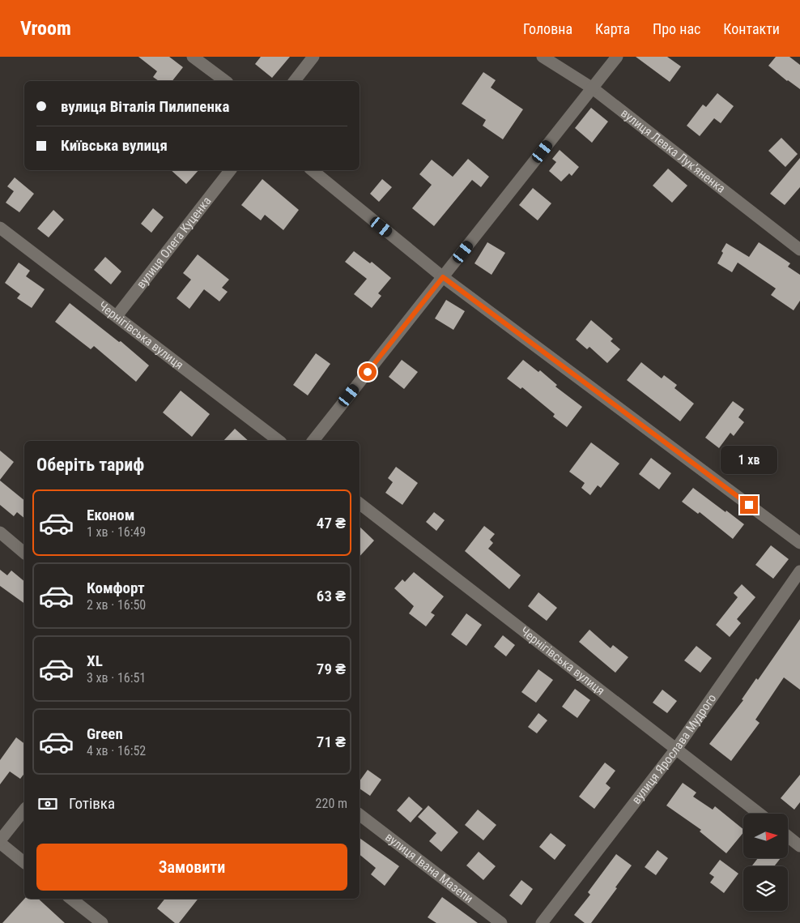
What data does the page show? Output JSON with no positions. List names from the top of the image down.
{
  "streets": {
    "street": [
      "вулиця Левка Лук'яненка",
      "вулиця Олега Куценка",
      "Чернігівська вулиця",
      "вулиця Ярослава Мудрого",
      "вулиця Івана Мазепи"
    ]
  },
  "crossings": [
    ["вулиця Олега Куценка", "Чернігівська вулиця"],
    ["Чернігівська вулиця", "вулиця Ярослава Мудрого"]
  ],
  "north": "right",
  "page": {
    "header": "Vroom",
    "nav": [
      "Головна",
      "Карта",
      "Про нас",
      "Контакти"
    ],
    "banner": ["вулиця Віталія Пилипенка", "Київська вулиця"],
    "heading": "Оберіть тариф",
    "bubble": "1 хв",
    "list": [
      {
        "name": "Економ",
        "note": "1 хв · 16:49",
        "value": "47 ₴"
      },
      {
        "name": "Комфорт",
        "note": "2 хв · 16:50",
        "value": "63 ₴"
      },
      {
        "name": "XL",
        "note": "3 хв · 16:51",
        "value": "79 ₴"
      },
      {
        "name": "Green",
        "note": "4 хв · 16:52",
        "value": "71 ₴"
      }
    ],
    "pay": ["Готівка", "220 m"],
    "buttons": "Замовити"
  }
}
